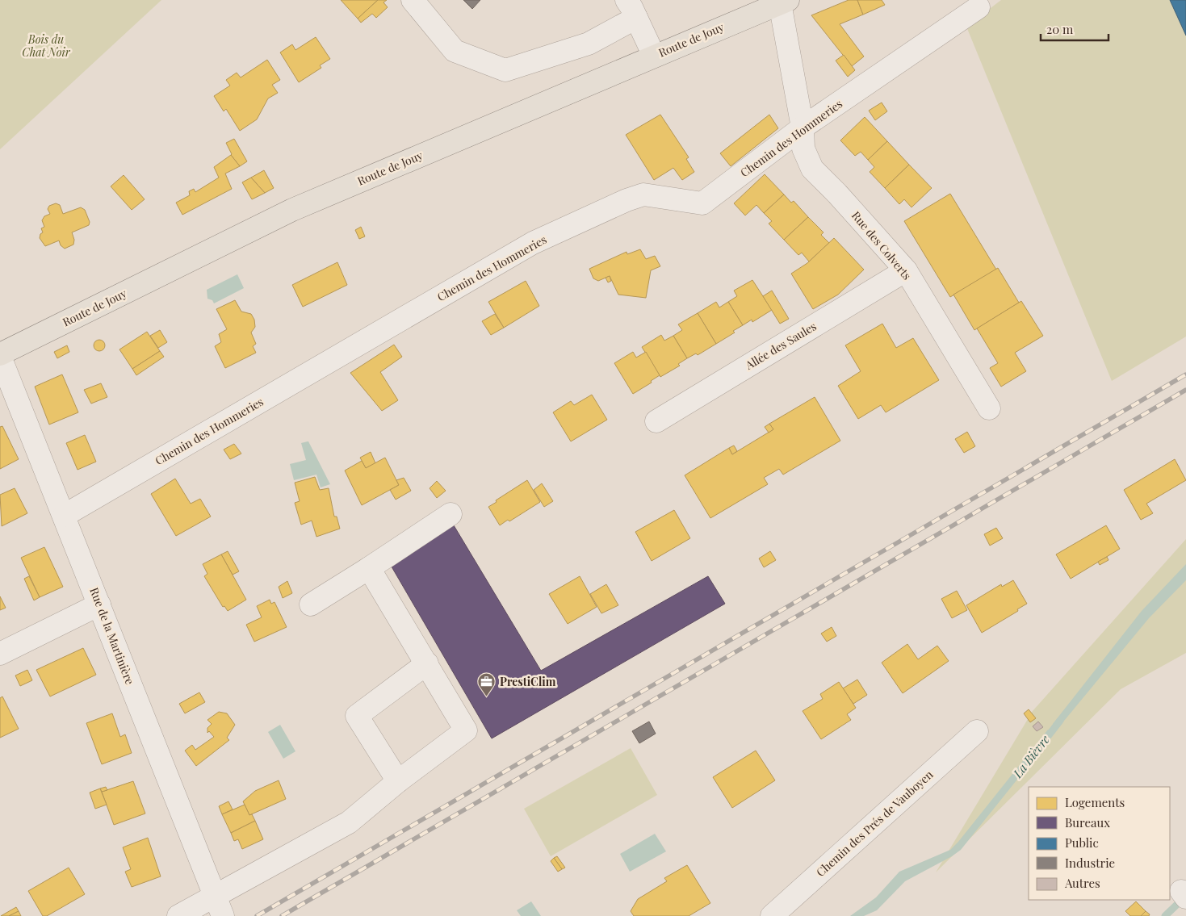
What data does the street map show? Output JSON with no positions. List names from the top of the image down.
{
  "streets": {
    "main road": ["Route de Jouy"],
    "street": [
      "Chemin des Hommeries",
      "Rue des Colverts",
      "Allée des Saules",
      "Rue de la Martinière",
      "Chemin des Prés de Vauboyen"
    ]
  },
  "crossings": [
    ["Route de Jouy", "Rue des Colverts"],
    ["Route de Jouy", "Rue de la Martinière"],
    ["Chemin des Hommeries", "Rue des Colverts"],
    ["Chemin des Hommeries", "Rue de la Martinière"],
    ["Rue des Colverts", "Allée des Saules"]
  ],
  "water": ["La Bièvre"],
  "parks": ["Bois du Chat Noir"],
  "places": {
    "office": ["PrestiClim"]
  },
  "legend": [
    "Logements",
    "Bureaux",
    "Public",
    "Industrie",
    "Autres"
  ],
  "scale_bar": "20 m"
}
